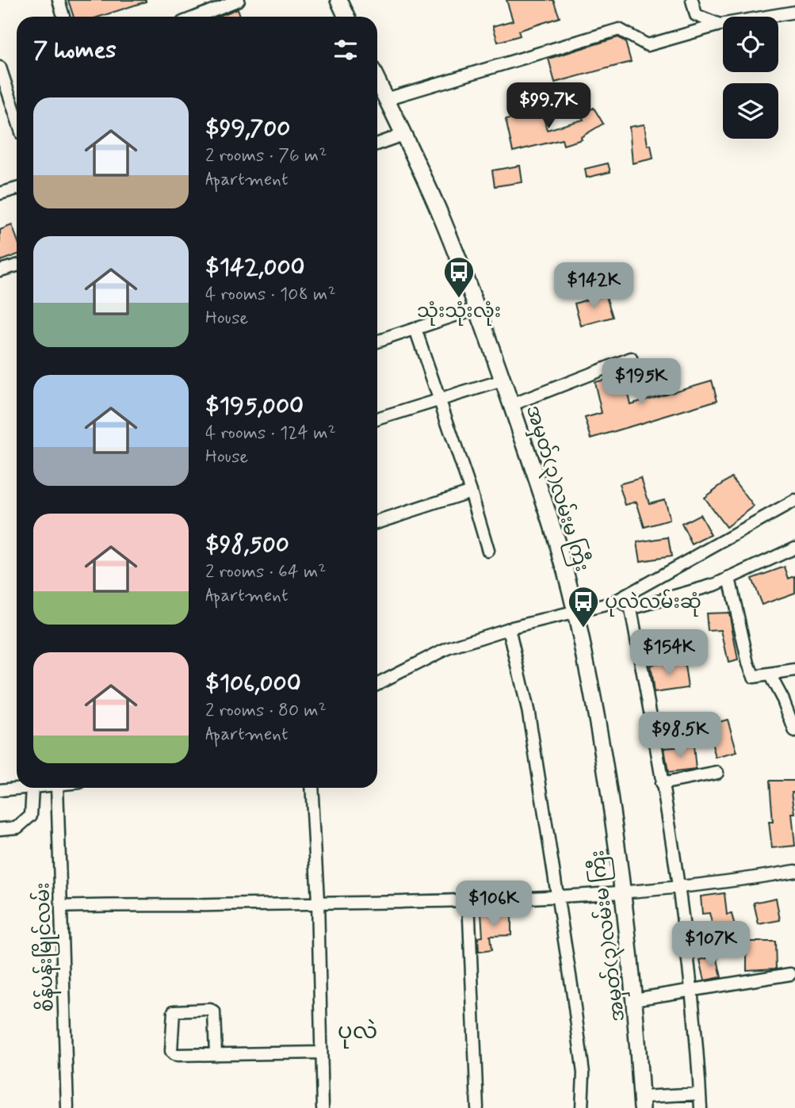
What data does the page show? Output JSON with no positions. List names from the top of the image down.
{
  "streets": {
    "main road": ["အမှတ်(၃)လမ်းမ ကြီး"],
    "street": ["စိန်ပန်းမြိုင်လမ်း"]
  },
  "districts": ["ပုလဲ"],
  "places": {
    "bus stop": ["သုံးသုံးလုံး", "ပုလဲလမ်းဆုံ"]
  },
  "page": {
    "heading": "7 homes",
    "price": [
      "$99.7K",
      "$142K",
      "$195K",
      "$154K",
      "$98.5K",
      "$106K",
      "$107K"
    ],
    "list": [
      {
        "name": "$99,700",
        "note": "2 rooms · 76 m² · Apartment"
      },
      {
        "name": "$142,000",
        "note": "4 rooms · 108 m² · House"
      },
      {
        "name": "$195,000",
        "note": "4 rooms · 124 m² · House"
      },
      {
        "name": "$98,500",
        "note": "2 rooms · 64 m² · Apartment"
      },
      {
        "name": "$106,000",
        "note": "2 rooms · 80 m² · Apartment"
      }
    ]
  }
}
